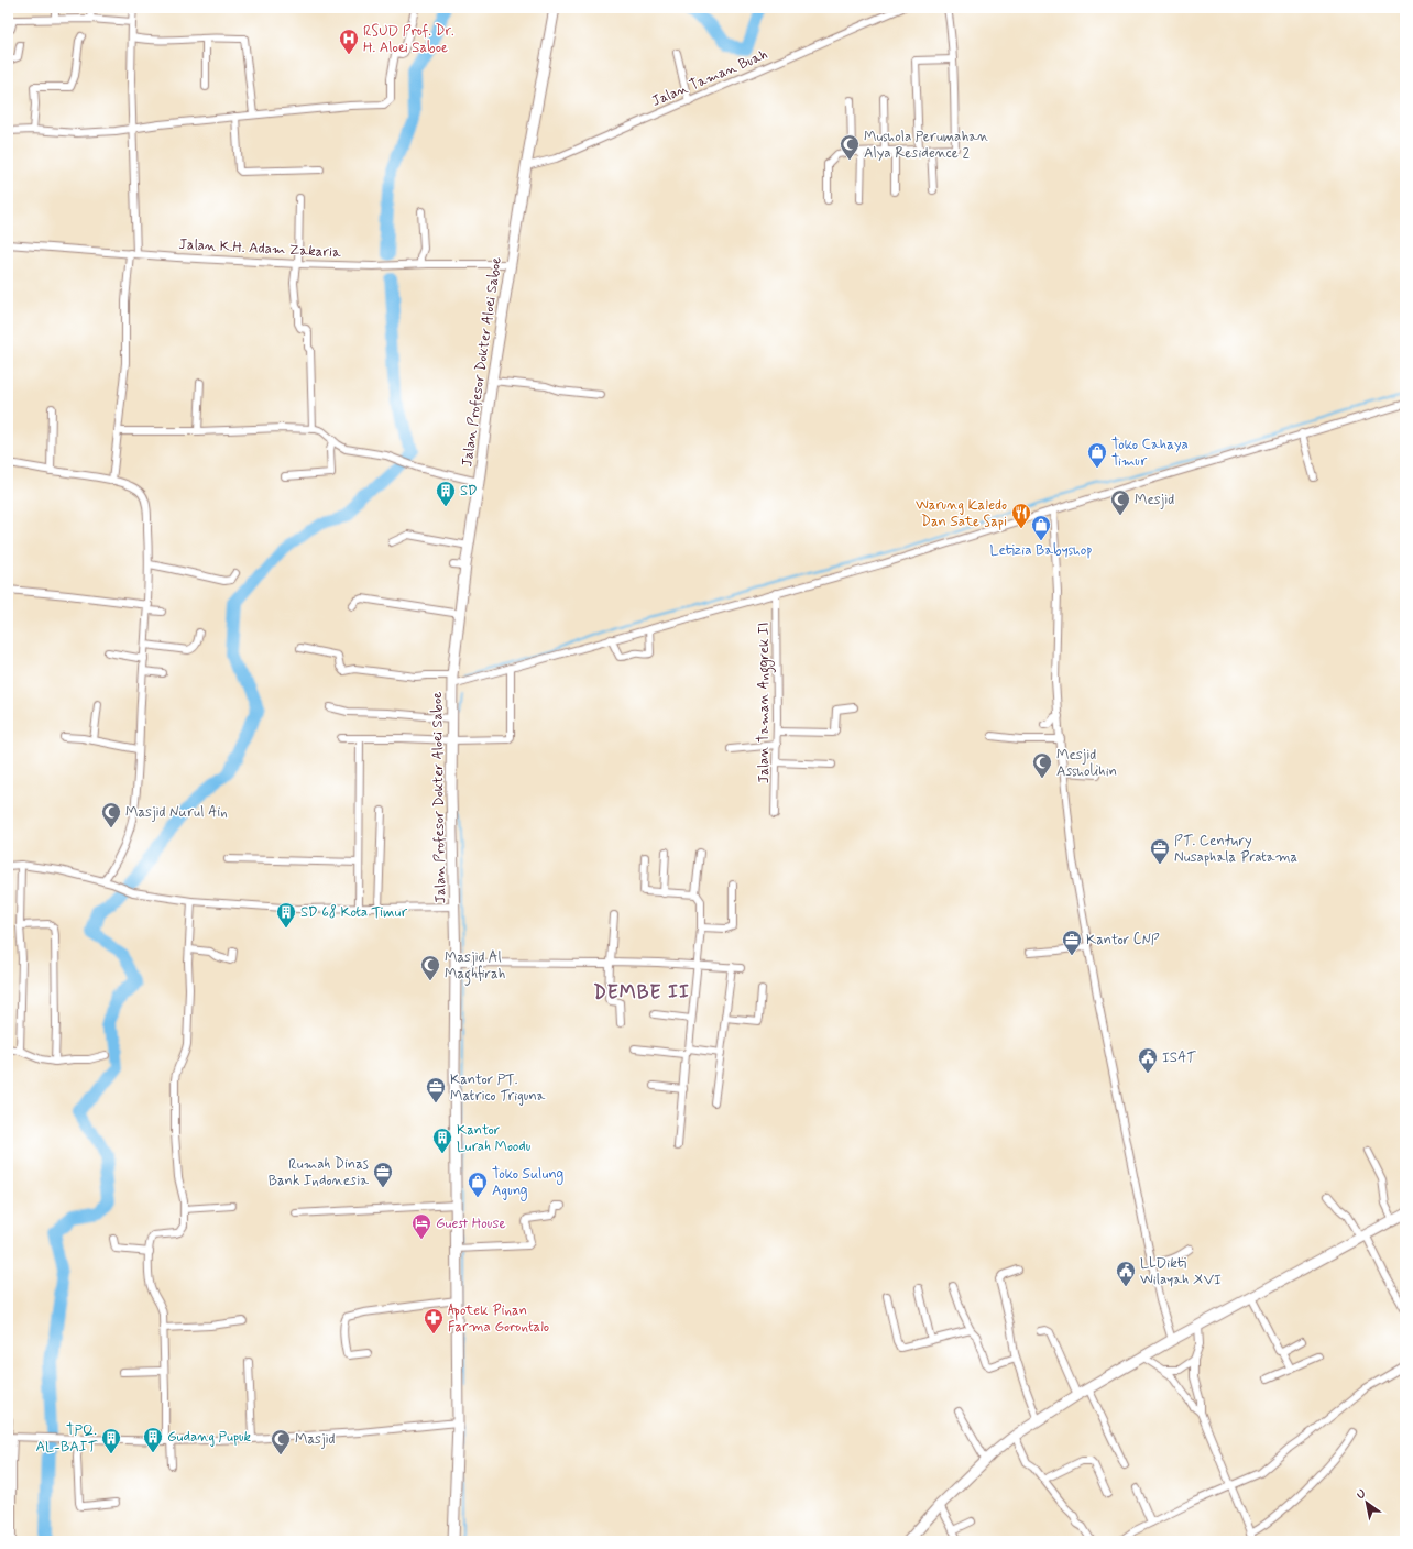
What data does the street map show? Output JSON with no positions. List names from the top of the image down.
{
  "streets": {
    "street": [
      "Jalan Taman Buah",
      "Jalan K.H. Adam Zakaria",
      "Jalan Profesor Dokter Aloei Saboe",
      "Jalan Taman Anggrek II"
    ]
  },
  "crossings": [
    ["Jalan Taman Buah", "Jalan Profesor Dokter Aloei Saboe"],
    ["Jalan K.H. Adam Zakaria", "Jalan Profesor Dokter Aloei Saboe"]
  ],
  "districts": ["DEMBE II"],
  "places": {
    "hospital": ["RSUD Prof. Dr. H. Aloei Saboe"],
    "mosque": [
      "Mushola Perumahan Alya Residence 2",
      "Mesjid",
      "Mesjid Assholihin",
      "Masjid Nurul Ain",
      "Masjid Al Maghfirah",
      "Masjid"
    ],
    "shop": ["Toko Cahaya Timur", "Letizia Babyshop", "Toko Sulung Agung"],
    "building": [
      "SD",
      "SD 68 Kota Timur",
      "Kantor Lurah Moodu",
      "Gudang Pupuk",
      "TPQ. AL-BAIT"
    ],
    "restaurant": ["Warung Kaledo Dan Sate Sapi"],
    "office": [
      "PT. Century Nusaphala Pratama",
      "Kantor CNP",
      "Kantor PT. Matrico Triguna",
      "Rumah Dinas Bank Indonesia"
    ],
    "public building": ["ISAT", "LLDikti Wilayah XVI"],
    "hotel": ["Guest House"],
    "pharmacy": ["Apotek Pinan Farma Gorontalo"]
  },
  "north": "top left"
}
